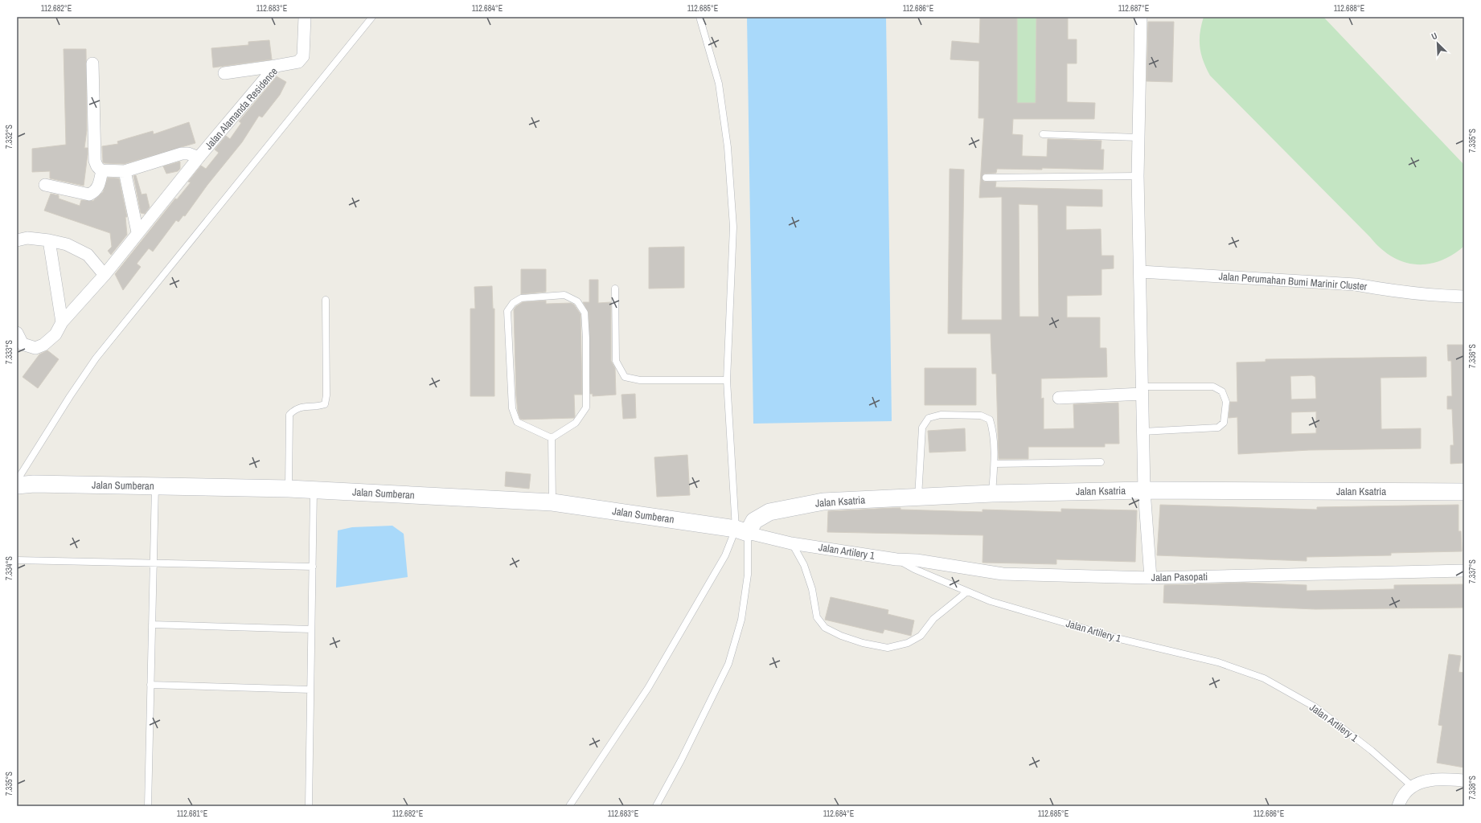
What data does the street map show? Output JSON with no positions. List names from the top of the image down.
{
  "streets": {
    "street": [
      "Jalan Alamanda Residence",
      "Jalan Perumahan Bumi Marinir Cluster",
      "Jalan Sumberan",
      "Jalan Ksatria",
      "Jalan Artilery 1",
      "Jalan Pasopati"
    ]
  },
  "crossings": [
    ["Jalan Sumberan", "Jalan Ksatria"],
    ["Jalan Sumberan", "Jalan Artilery 1"],
    ["Jalan Ksatria", "Jalan Artilery 1"],
    ["Jalan Artilery 1", "Jalan Pasopati"]
  ],
  "north": "top left",
  "coordinates": [
    "112.682°E",
    "112.683°E",
    "112.684°E",
    "112.685°E",
    "112.686°E",
    "112.687°E",
    "112.688°E",
    "7.332°S",
    "7.335°S",
    "7.333°S",
    "7.336°S",
    "7.334°S",
    "7.337°S",
    "7.338°S",
    "112.681°E"
  ]
}
